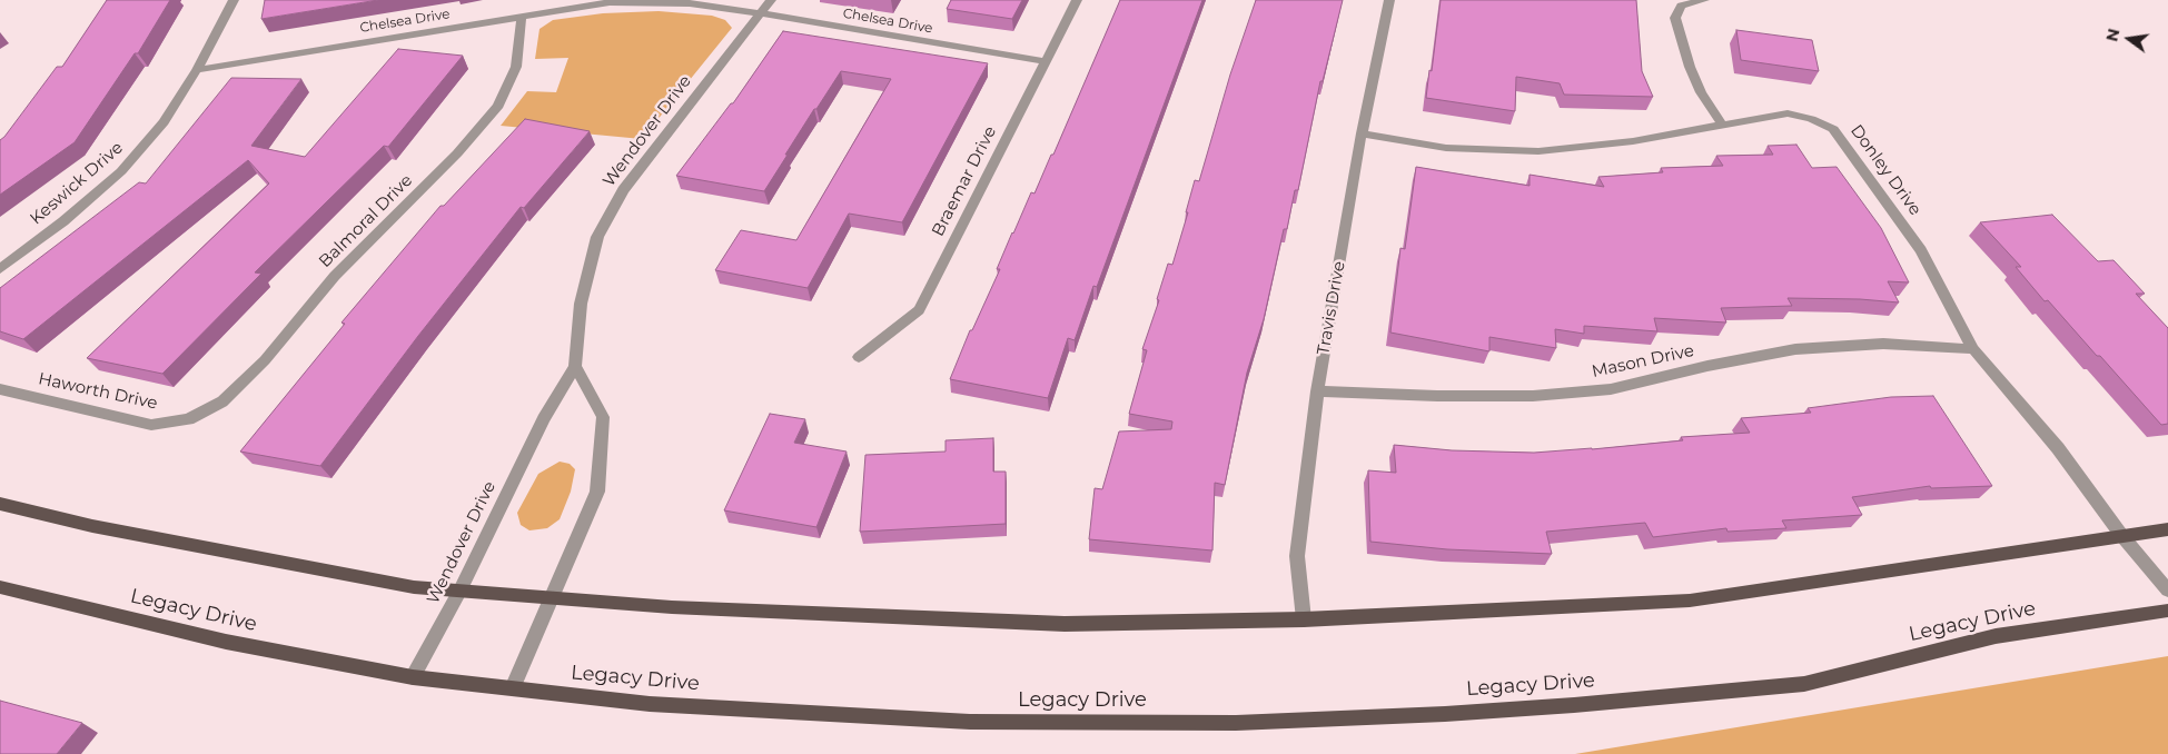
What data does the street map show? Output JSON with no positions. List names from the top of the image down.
{
  "streets": {
    "main road": ["Legacy Drive"],
    "street": [
      "Chelsea Drive",
      "Wendover Drive",
      "Donley Drive",
      "Braemar Drive",
      "Keswick Drive",
      "Balmoral Drive",
      "Travis Drive",
      "Mason Drive",
      "Haworth Drive"
    ]
  },
  "crossings": [
    ["Chelsea Drive", "Wendover Drive"],
    ["Chelsea Drive", "Braemar Drive"],
    ["Chelsea Drive", "Keswick Drive"],
    ["Chelsea Drive", "Balmoral Drive"],
    ["Wendover Drive", "Legacy Drive"],
    ["Donley Drive", "Travis Drive"],
    ["Donley Drive", "Mason Drive"],
    ["Balmoral Drive", "Haworth Drive"],
    ["Travis Drive", "Mason Drive"]
  ],
  "north": "left"
}
